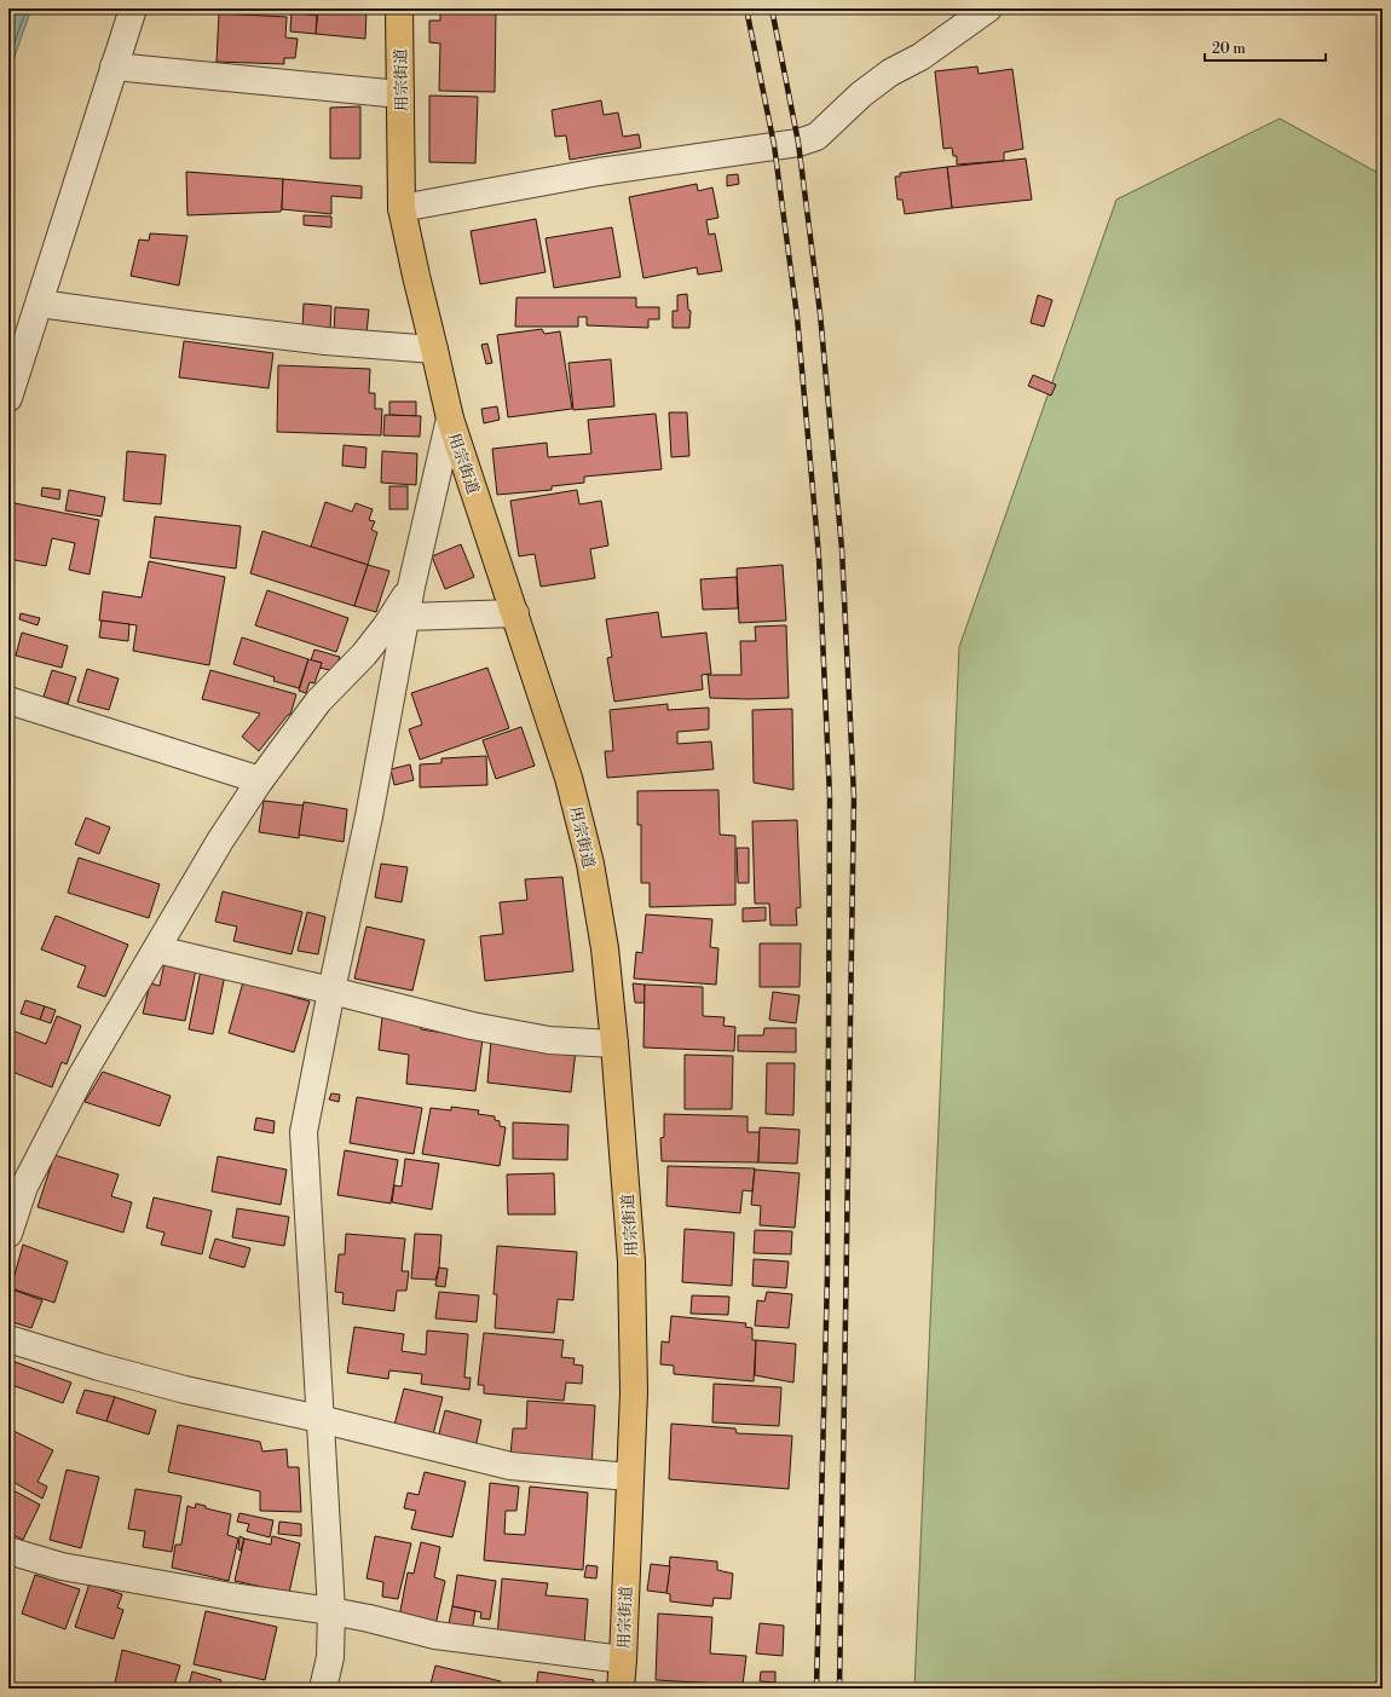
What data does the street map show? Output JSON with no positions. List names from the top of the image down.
{
  "streets": {
    "main road": ["用宗街道"]
  },
  "scale_bar": "20 m"
}
